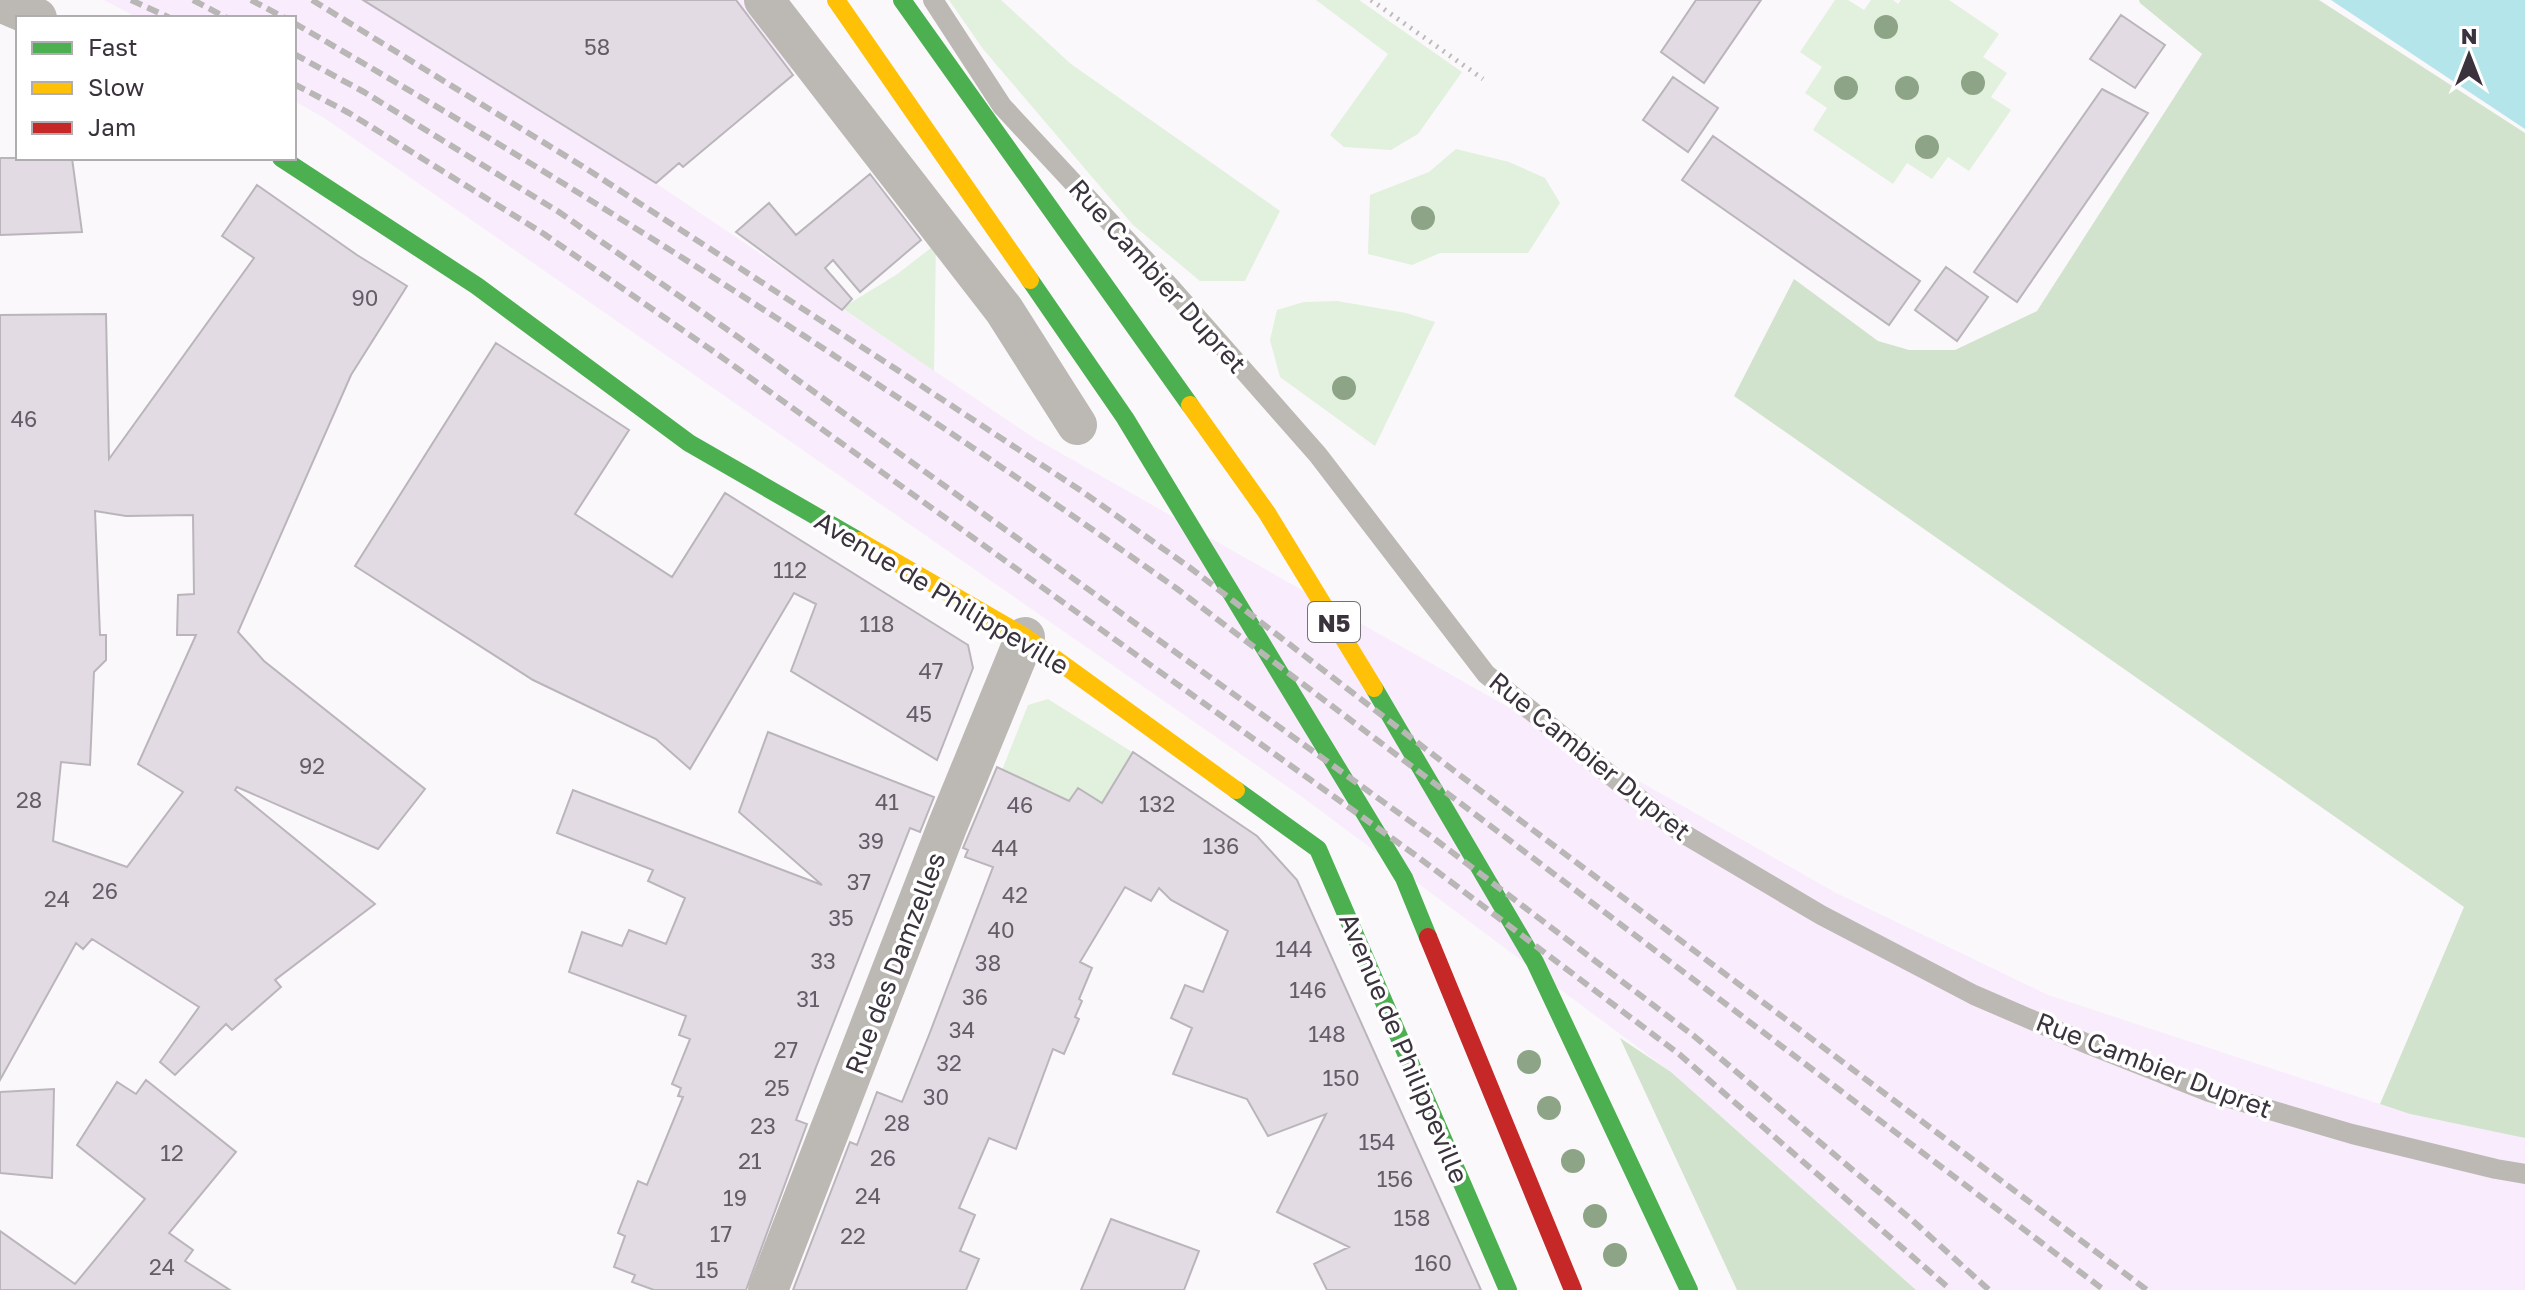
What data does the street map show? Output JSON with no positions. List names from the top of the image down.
{
  "streets": {
    "main road": ["Avenue de Philippeville", "N5"],
    "street": ["Rue des Damzelles"],
    "lane": ["Rue Cambier Dupret"]
  },
  "crossings": [
    ["Avenue de Philippeville", "Rue des Damzelles"]
  ],
  "house_numbers": [
    "58",
    "90",
    "46",
    "112",
    "118",
    "47",
    "45",
    "92",
    "28",
    "41",
    "132",
    "46",
    "39",
    "136",
    "44",
    "37",
    "26",
    "42",
    "24",
    "35",
    "40",
    "144",
    "33",
    "38",
    "146",
    "36",
    "31",
    "34",
    "148",
    "27",
    "32",
    "150",
    "25",
    "30",
    "28",
    "23",
    "154",
    "12",
    "26",
    "21",
    "156",
    "24",
    "19",
    "158",
    "17",
    "22",
    "160",
    "24",
    "15"
  ],
  "legend": ["Fast", "Slow", "Jam"],
  "north": "top"
}
